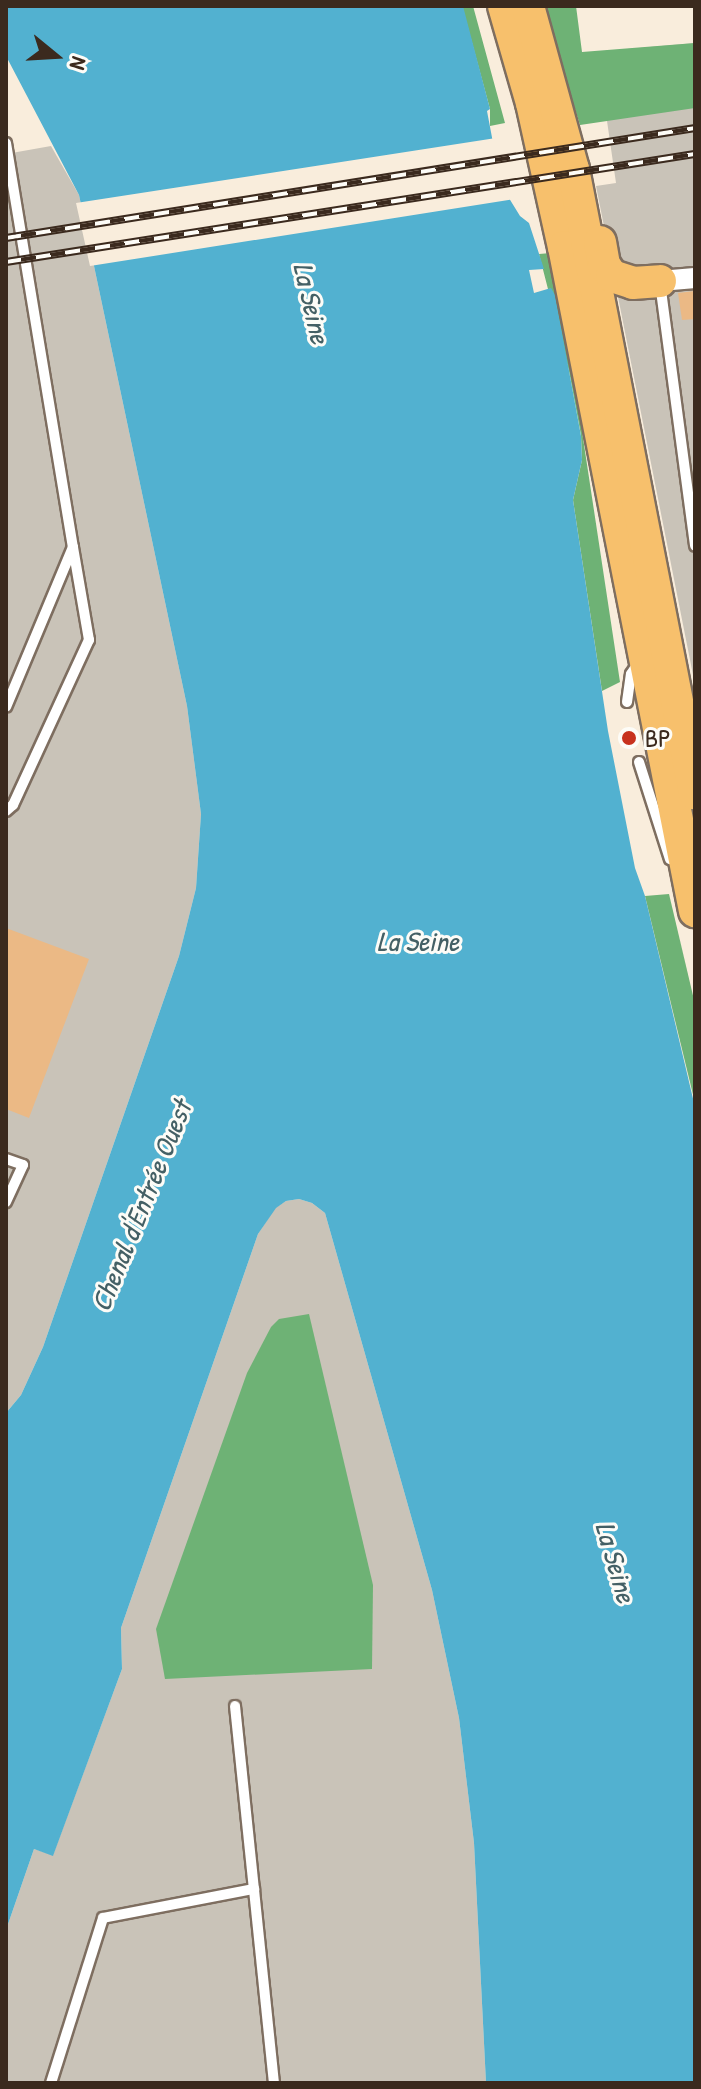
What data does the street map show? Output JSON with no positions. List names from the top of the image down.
{
  "water": ["La Seine", "Chenal d'Entrée Ouest"],
  "places": ["BP"],
  "north": "right"
}
